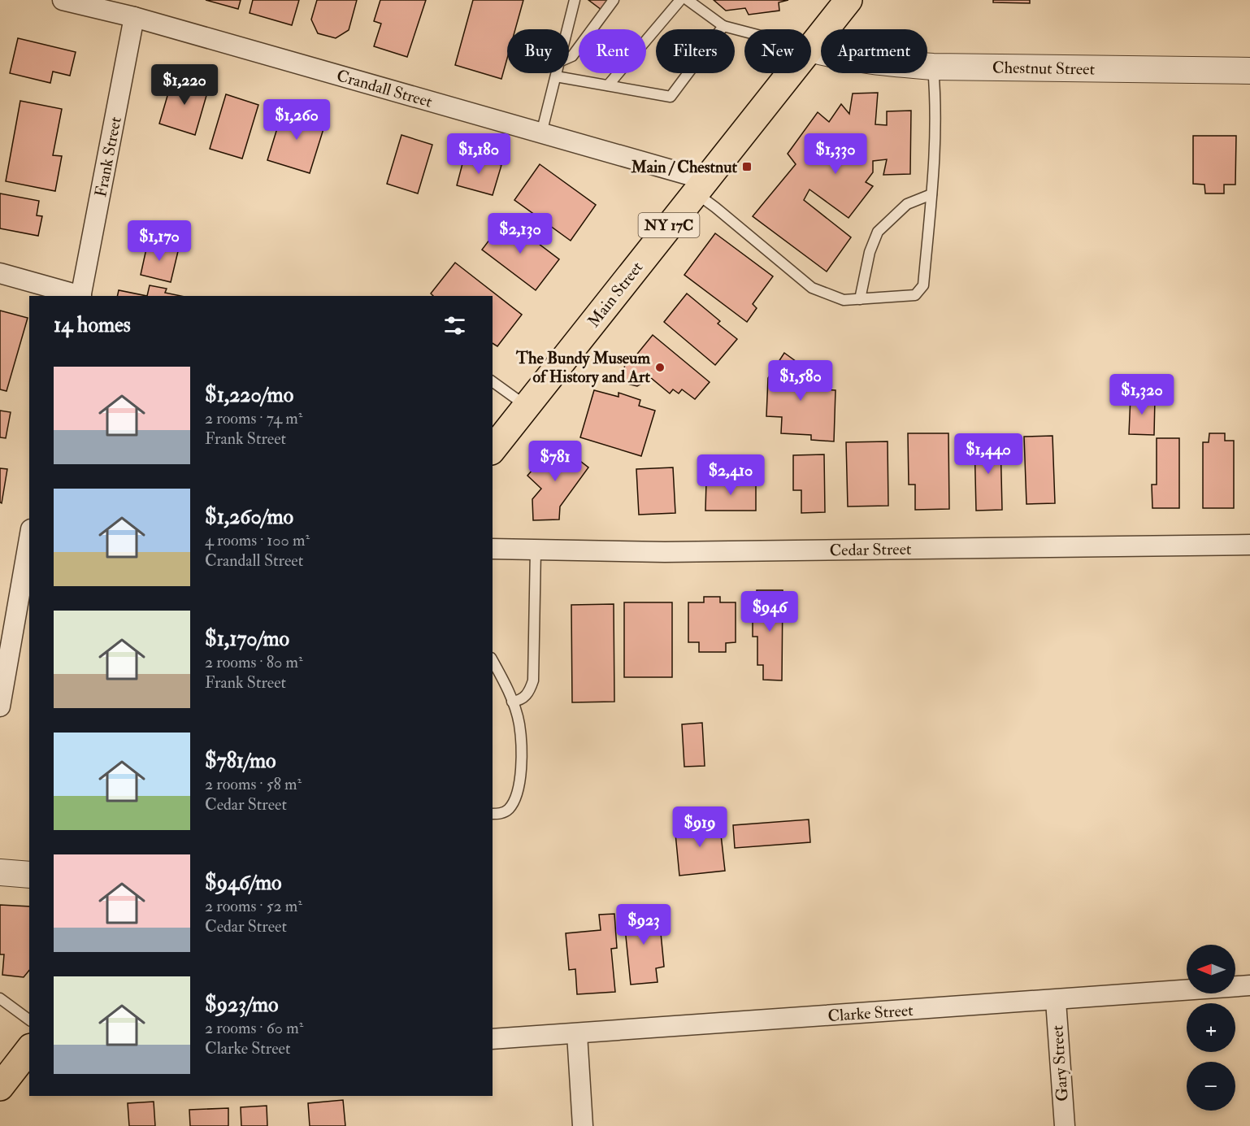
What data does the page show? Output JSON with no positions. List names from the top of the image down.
{
  "streets": {
    "main road": ["NY 17C", "Main Street"],
    "street": [
      "Chestnut Street",
      "Crandall Street",
      "Frank Street",
      "Cedar Street",
      "Clarke Street",
      "Gary Street"
    ]
  },
  "crossings": [
    ["Crandall Street", "Frank Street"],
    ["Crandall Street", "Main Street"],
    ["Clarke Street", "Gary Street"]
  ],
  "places": {
    "transit": ["Main / Chestnut"],
    "other": ["The Bundy Museum of History and Art"]
  },
  "north": "left",
  "page": {
    "chip": [
      "Buy",
      "Rent",
      "Filters",
      "New",
      "Apartment"
    ],
    "price": [
      "$1,220",
      "$1,260",
      "$1,180",
      "$1,330",
      "$2,130",
      "$1,170",
      "$1,580",
      "$1,320",
      "$1,440",
      "$781",
      "$2,410",
      "$946",
      "$919",
      "$923"
    ],
    "heading": "14 homes",
    "list": [
      {
        "name": "$1,220/mo",
        "note": "2 rooms · 74 m² · Frank Street"
      },
      {
        "name": "$1,260/mo",
        "note": "4 rooms · 100 m² · Crandall Street"
      },
      {
        "name": "$1,170/mo",
        "note": "2 rooms · 80 m² · Frank Street"
      },
      {
        "name": "$781/mo",
        "note": "2 rooms · 58 m² · Cedar Street"
      },
      {
        "name": "$946/mo",
        "note": "2 rooms · 52 m² · Cedar Street"
      },
      {
        "name": "$923/mo",
        "note": "2 rooms · 60 m² · Clarke Street"
      }
    ],
    "map_buttons": ["+", "−"]
  }
}
